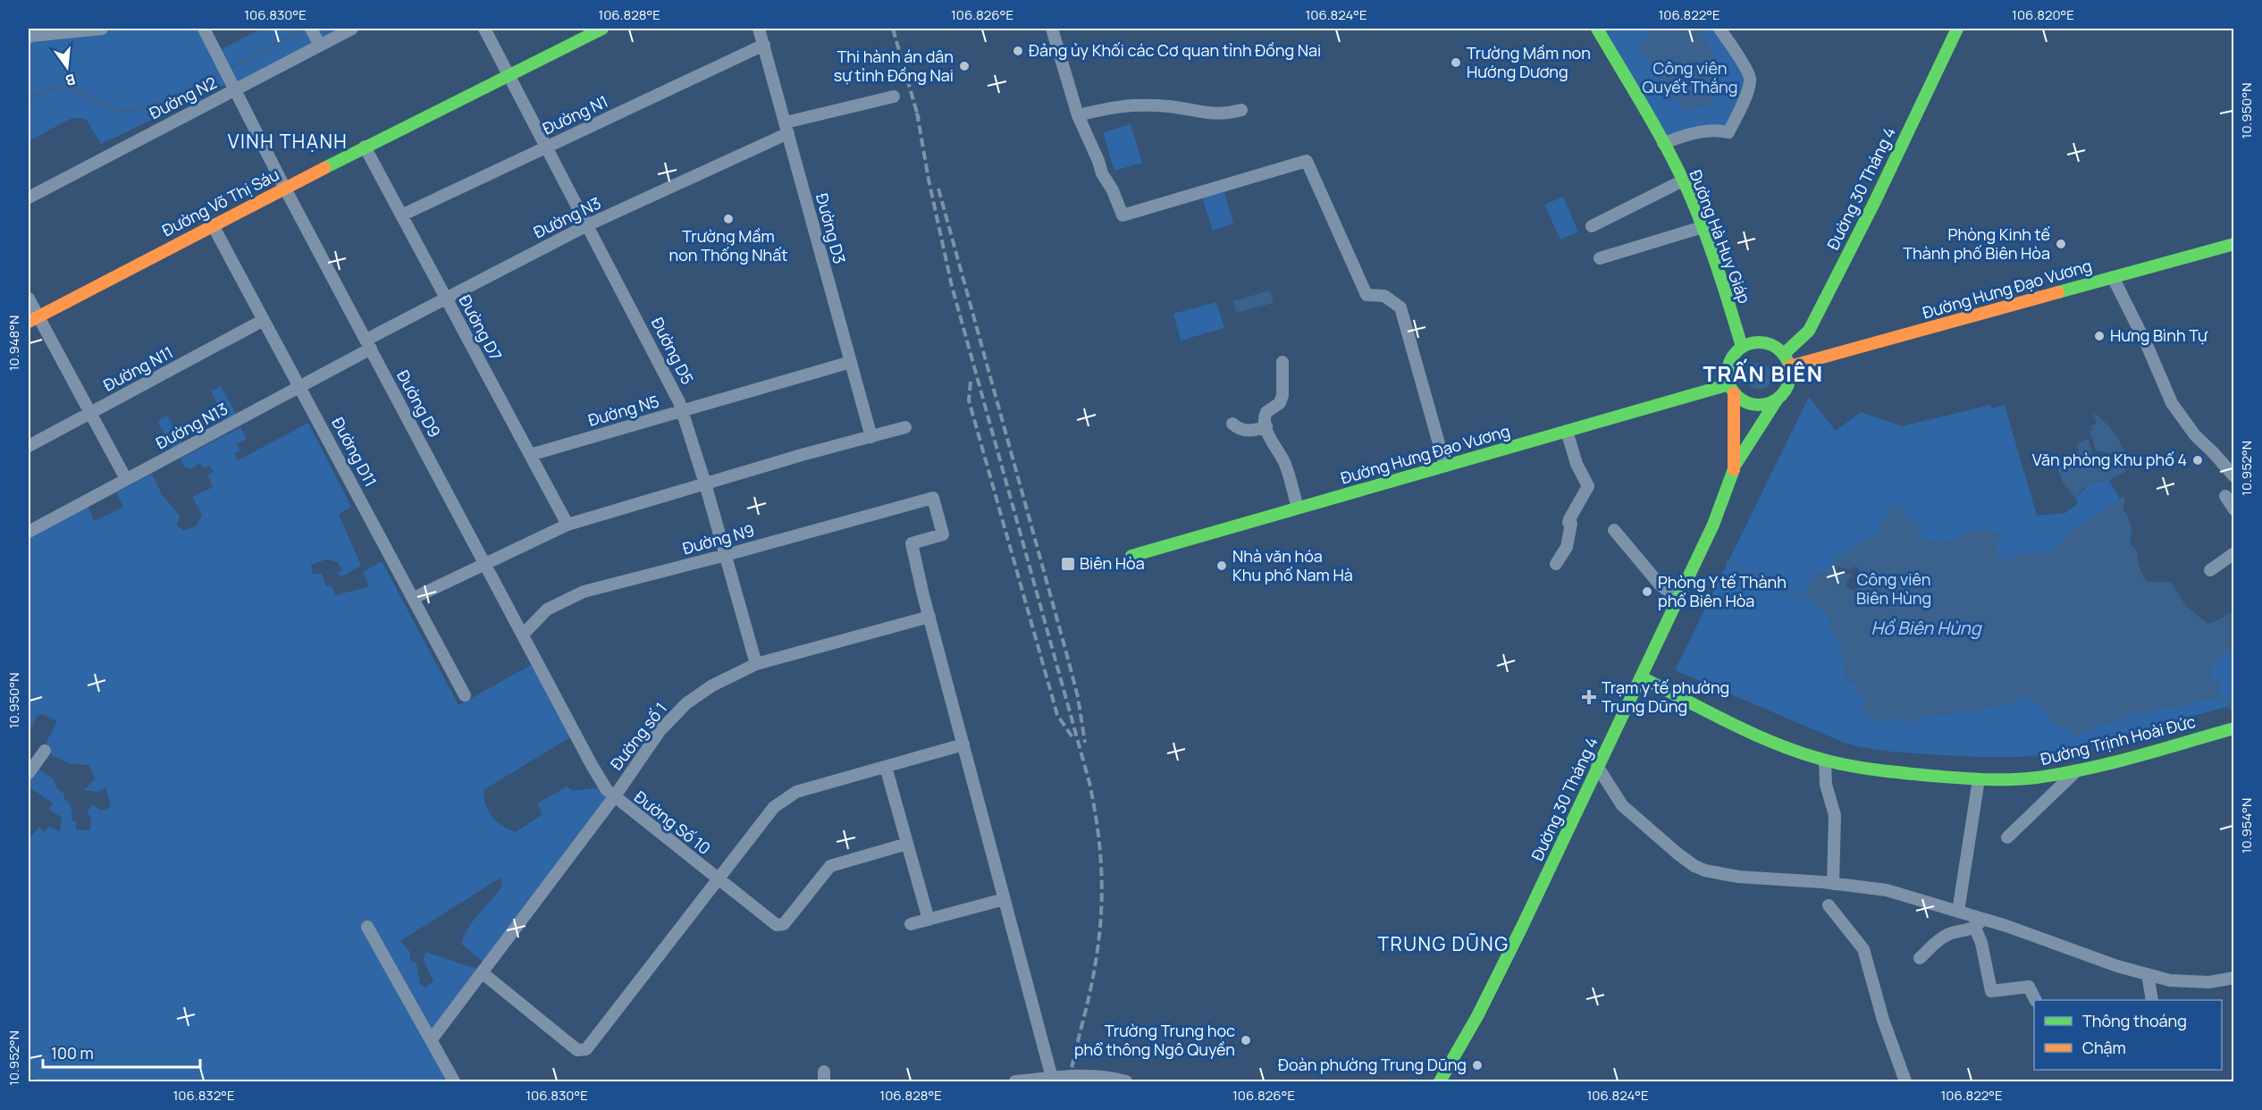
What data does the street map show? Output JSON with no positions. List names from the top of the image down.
{
  "streets": {
    "main road": [
      "Đường 30 Tháng 4",
      "Đường Võ Thị Sáu",
      "Đường Hà Huy Giáp",
      "Đường Hưng Đạo Vương",
      "Đường Trịnh Hoài Đức"
    ],
    "street": [
      "Đường N2",
      "Đường N1",
      "Đường N3",
      "Đường D3",
      "Đường D7",
      "Đường D5",
      "Đường N11",
      "Đường D9",
      "Đường N5",
      "Đường N13",
      "Đường D11",
      "Đường N9",
      "Đường số 1",
      "Đường Số 10"
    ]
  },
  "crossings": [
    ["Đường N2", "Đường D9"],
    ["Đường N1", "Đường D3"],
    ["Đường N1", "Đường D7"],
    ["Đường N1", "Đường D5"],
    ["Đường 30 Tháng 4", "Đường Hà Huy Giáp"],
    ["Đường 30 Tháng 4", "Đường Hưng Đạo Vương"],
    ["Đường 30 Tháng 4", "Đường Trịnh Hoài Đức"],
    ["Đường Võ Thị Sáu", "Đường D7"],
    ["Đường Võ Thị Sáu", "Đường D5"],
    ["Đường Võ Thị Sáu", "Đường D9"],
    ["Đường Võ Thị Sáu", "Đường D11"],
    ["Đường N3", "Đường D3"],
    ["Đường N3", "Đường D7"],
    ["Đường N3", "Đường D5"],
    ["Đường N3", "Đường D9"],
    ["Đường N3", "Đường N13"],
    ["Đường D3", "Đường N5"],
    ["Đường Hà Huy Giáp", "Đường Hưng Đạo Vương"],
    ["Đường D7", "Đường N5"],
    ["Đường D5", "Đường N5"],
    ["Đường D5", "Đường N9"],
    ["Đường D5", "Đường số 1"],
    ["Đường N11", "Đường D11"],
    ["Đường D9", "Đường N13"],
    ["Đường D9", "Đường N9"],
    ["Đường D9", "Đường Số 10"],
    ["Đường N13", "Đường D11"],
    ["Đường N9", "Đường số 1"],
    ["Đường N9", "Đường Số 10"],
    ["Đường số 1", "Đường Số 10"]
  ],
  "districts": ["VINH THẠNH", "TRẤN BIÊN", "TRUNG DŨNG"],
  "water": ["Hồ Biên Hùng"],
  "parks": ["Công viên Quyết Thắng", "Công viên Biên Hùng"],
  "places": {
    "other": [
      "Đảng ủy Khối các Cơ quan tỉnh Đồng Nai",
      "Trường Mầm non Hướng Dương",
      "Thi hành án dân sự tỉnh Đồng Nai",
      "Trường Mầm non Thống Nhất",
      "Phòng Kinh tế Thành phố Biên Hòa",
      "Hưng Bình Tự",
      "Văn phòng Khu phố 4",
      "Nhà văn hóa Khu phố Nam Hà",
      "Phòng Y tế Thành phố Biên Hòa",
      "Trường Trung học phổ thông Ngô Quyền",
      "Đoàn phường Trung Dũng"
    ],
    "transit": ["Biên Hòa"],
    "health": ["Trạm y tế phường Trung Dũng"]
  },
  "legend": ["Thông thoáng", "Chậm"],
  "scale_bar": "100 m",
  "north": "bottom",
  "coordinates": [
    "106.830°E",
    "106.828°E",
    "106.826°E",
    "106.824°E",
    "106.822°E",
    "106.820°E",
    "10.950°N",
    "10.948°N",
    "10.952°N",
    "10.954°N",
    "106.832°E"
  ]
}
